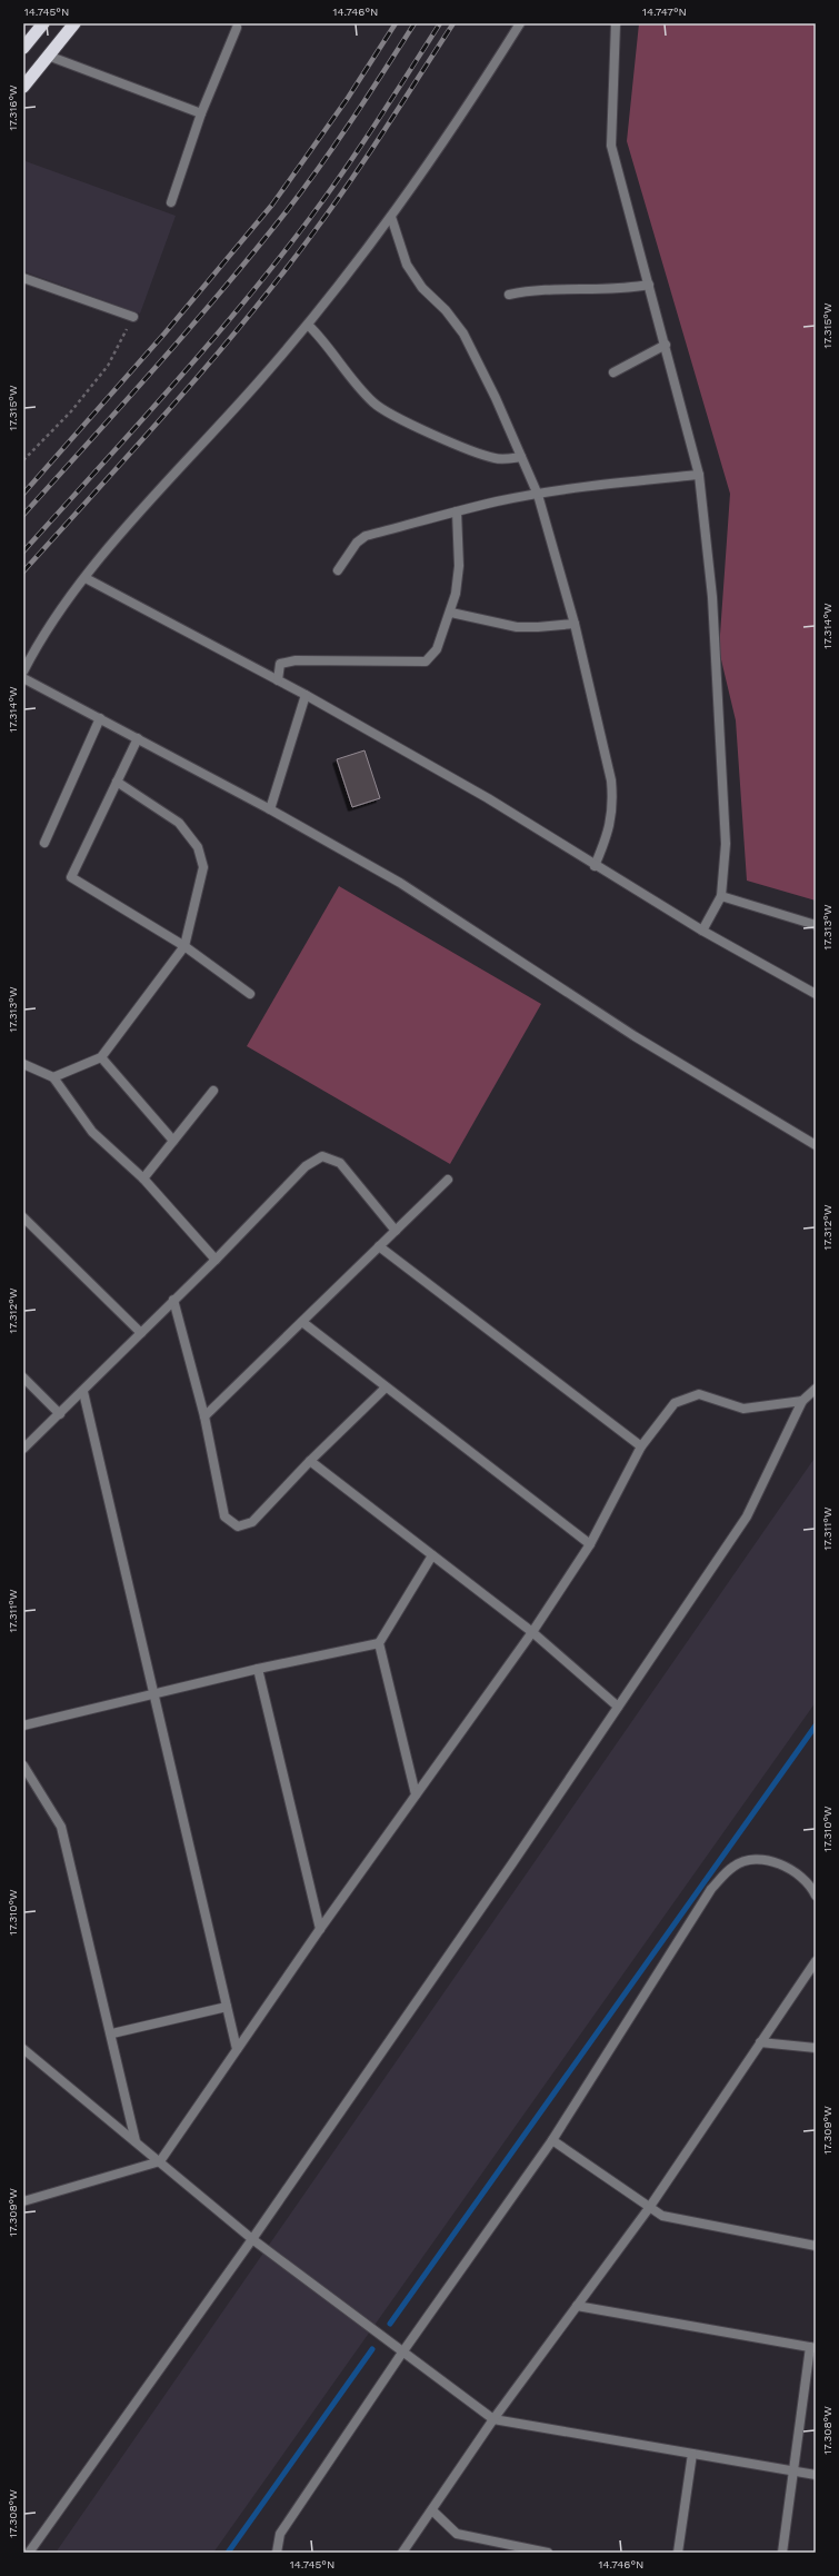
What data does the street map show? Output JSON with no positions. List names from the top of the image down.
{
  "coordinates": [
    "14.745°N",
    "14.746°N",
    "14.747°N",
    "17.316°W",
    "17.315°W",
    "17.314°W",
    "17.313°W",
    "17.312°W",
    "17.311°W",
    "17.310°W",
    "17.309°W",
    "17.308°W"
  ]
}
